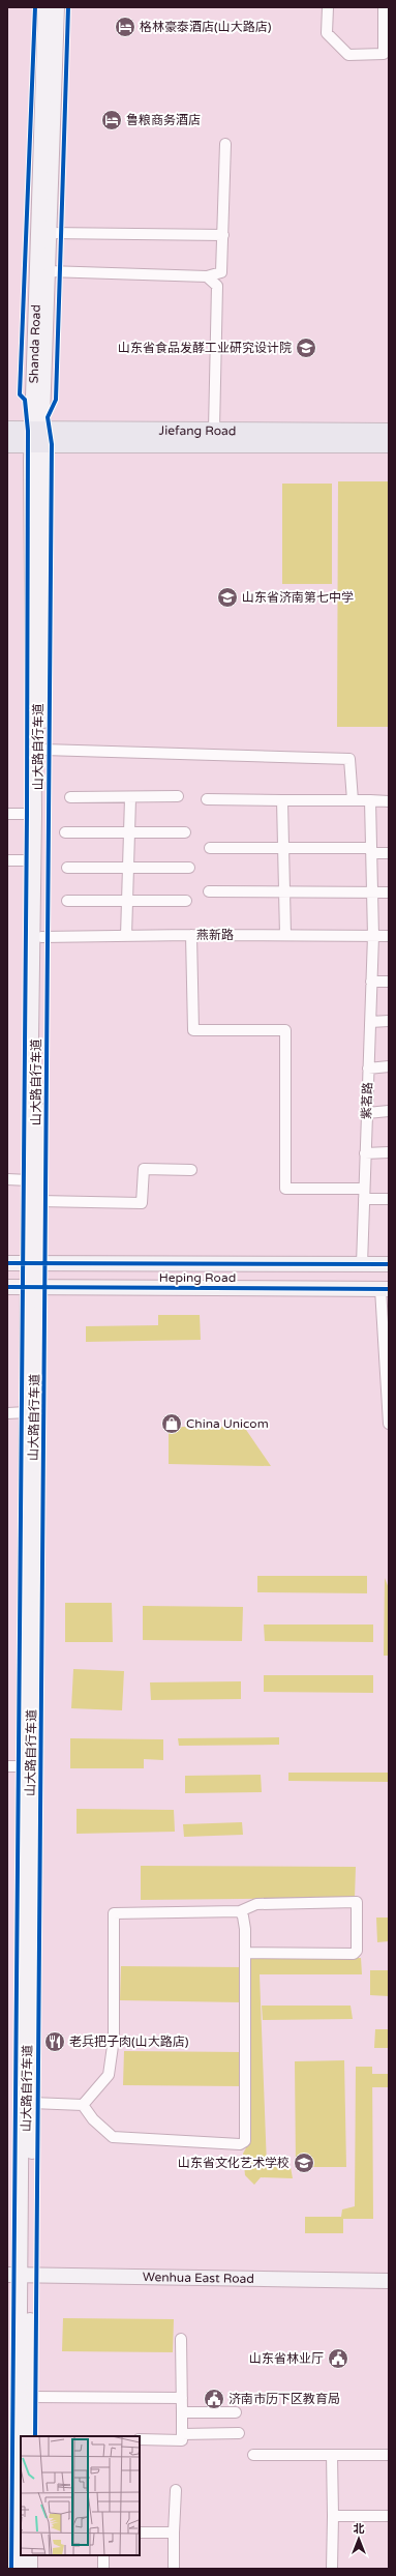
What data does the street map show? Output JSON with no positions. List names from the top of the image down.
{
  "streets": {
    "main road": [
      "Shanda Road",
      "Jiefang Road",
      "Heping Road",
      "Wenhua East Road"
    ],
    "street": ["燕新路", "紫茗路"],
    "cycle path": ["山大路自行车道"]
  },
  "crossings": [
    ["Shanda Road", "Jiefang Road"],
    ["Shanda Road", "燕新路"],
    ["Shanda Road", "Heping Road"],
    ["Shanda Road", "Wenhua East Road"],
    ["燕新路", "紫茗路"],
    ["紫茗路", "Heping Road"]
  ],
  "places": {
    "hotel": ["格林豪泰酒店(山大路店)", "鲁粮商务酒店"],
    "school or university": ["山东省食品发酵工业研究设计院", "山东省济南第七中学", "山东省文化艺术学校"],
    "shop": ["China Unicom"],
    "restaurant": ["老兵把子肉(山大路店)"],
    "public building": ["山东省林业厅", "济南市历下区教育局"]
  },
  "north": "top"
}
